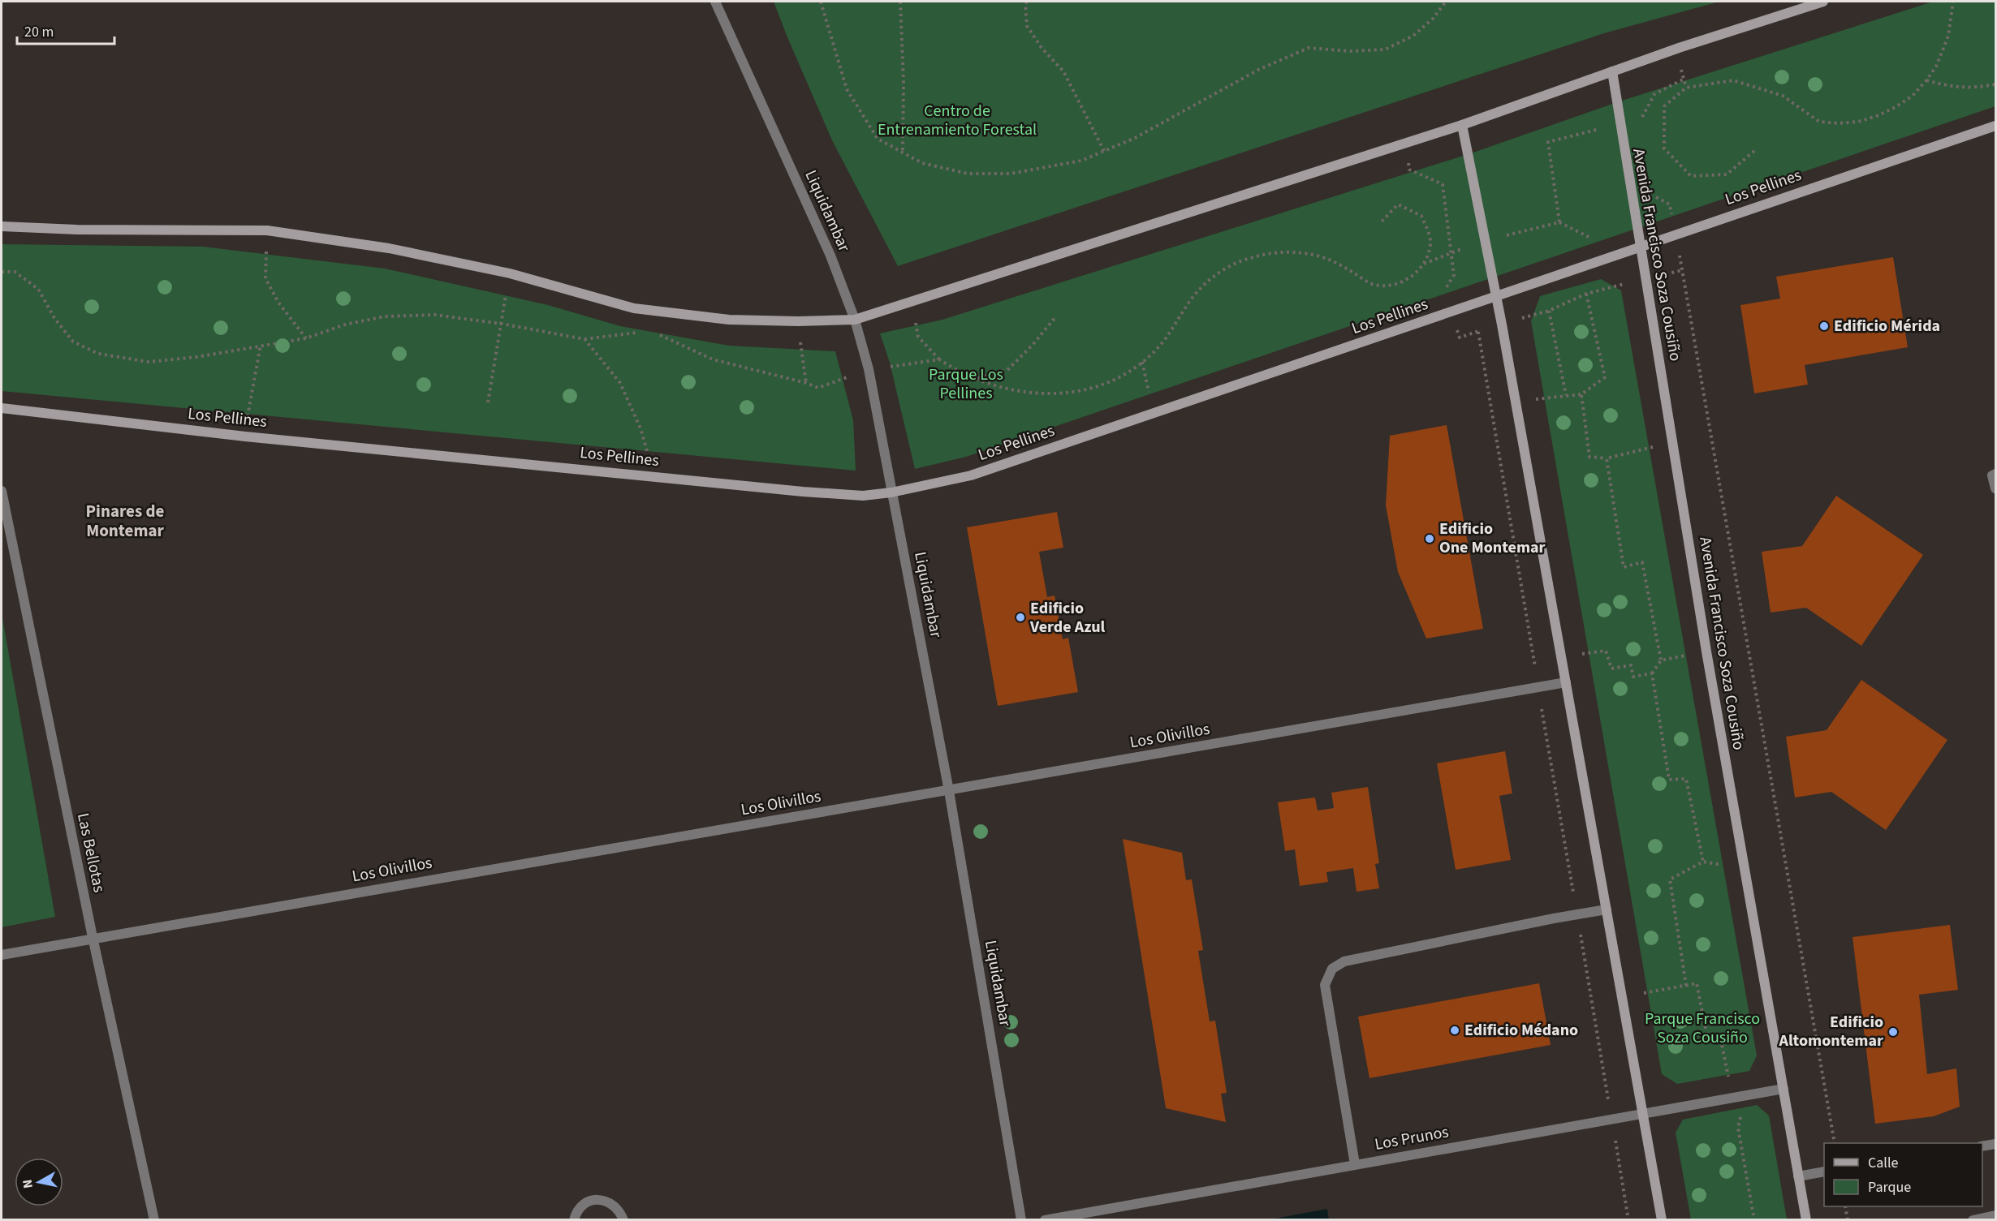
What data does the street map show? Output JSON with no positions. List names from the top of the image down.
{
  "streets": {
    "main road": ["Los Pellines", "Avenida Francisco Soza Cousiño"],
    "street": [
      "Liquidambar",
      "Los Olivillos",
      "Las Bellotas",
      "Los Prunos"
    ]
  },
  "crossings": [
    ["Los Pellines", "Liquidambar"],
    ["Los Pellines", "Avenida Francisco Soza Cousiño"],
    ["Liquidambar", "Los Olivillos"],
    ["Avenida Francisco Soza Cousiño", "Los Prunos"],
    ["Los Olivillos", "Las Bellotas"]
  ],
  "districts": ["Pinares de Montemar"],
  "parks": ["Centro de Entrenamiento Forestal", "Parque Los Pellines", "Parque Francisco Soza Cousiño"],
  "places": [
    "Edificio Mérida",
    "Edificio One Montemar",
    "Edificio Verde Azul",
    "Edificio Médano",
    "Edificio Altomontemar"
  ],
  "legend": ["Calle", "Parque"],
  "scale_bar": "20 m",
  "north": "left"
}
